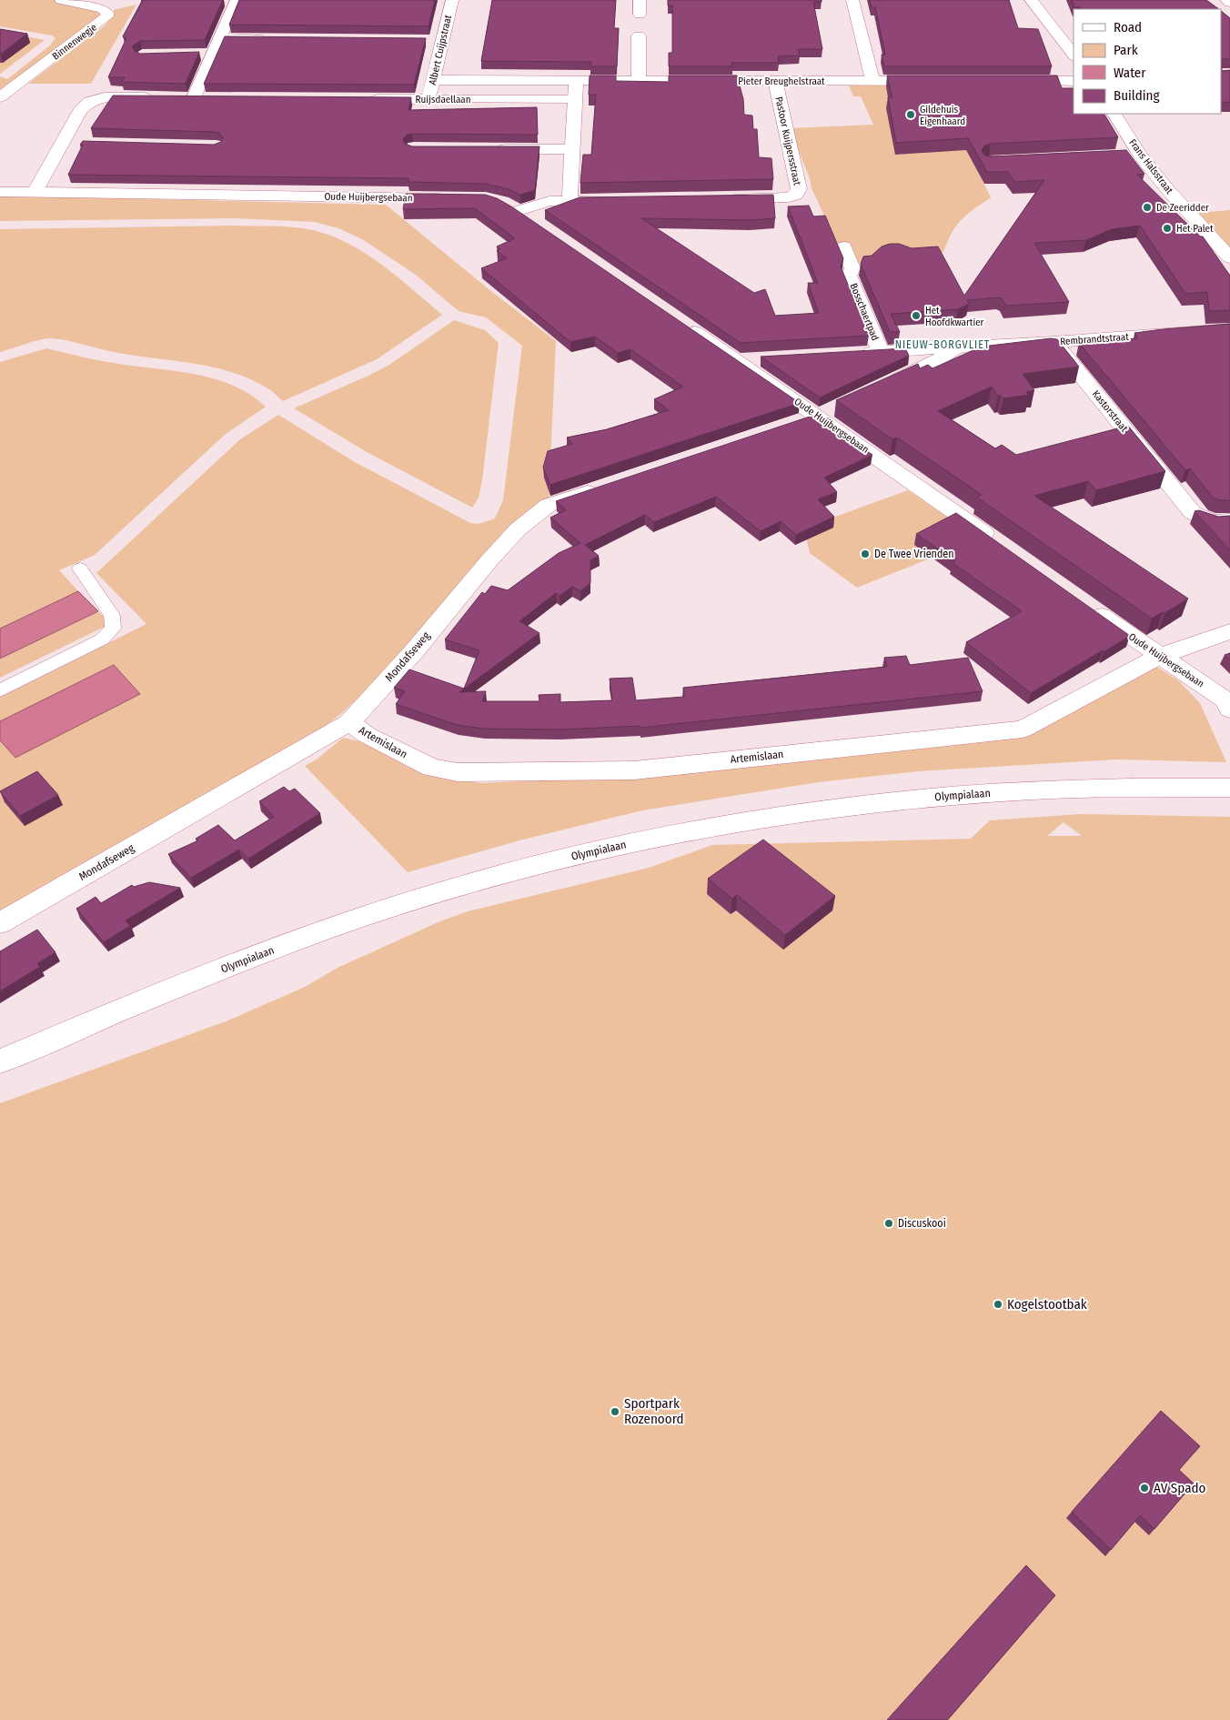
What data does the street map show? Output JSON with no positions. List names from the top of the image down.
{
  "streets": {
    "street": [
      "Binnenwegje",
      "Albert Cuijpstraat",
      "Pieter Breughelstraat",
      "Ruijsdaellaan",
      "Pastoor Kuijpersstraat",
      "Frans Halsstraat",
      "Oude Huijbergsebaan",
      "Bosschaertpad",
      "Rembrandtstraat",
      "Kastorstraat",
      "Mondafseweg",
      "Artemislaan",
      "Olympialaan"
    ]
  },
  "crossings": [
    ["Albert Cuijpstraat", "Pieter Breughelstraat"],
    ["Albert Cuijpstraat", "Ruijsdaellaan"],
    ["Pieter Breughelstraat", "Pastoor Kuijpersstraat"],
    ["Oude Huijbergsebaan", "Artemislaan"],
    ["Bosschaertpad", "Rembrandtstraat"],
    ["Rembrandtstraat", "Kastorstraat"],
    ["Mondafseweg", "Artemislaan"]
  ],
  "districts": ["NIEUW-BORGVLIET"],
  "places": [
    "Gildehuis Eigenhaard",
    "De Zeeridder",
    "Het Palet",
    "Het Hoofdkwartier",
    "De Twee Vrienden",
    "Discuskooi",
    "Kogelstootbak",
    "Sportpark Rozenoord",
    "AV Spado"
  ],
  "legend": [
    "Road",
    "Park",
    "Water",
    "Building"
  ]
}
